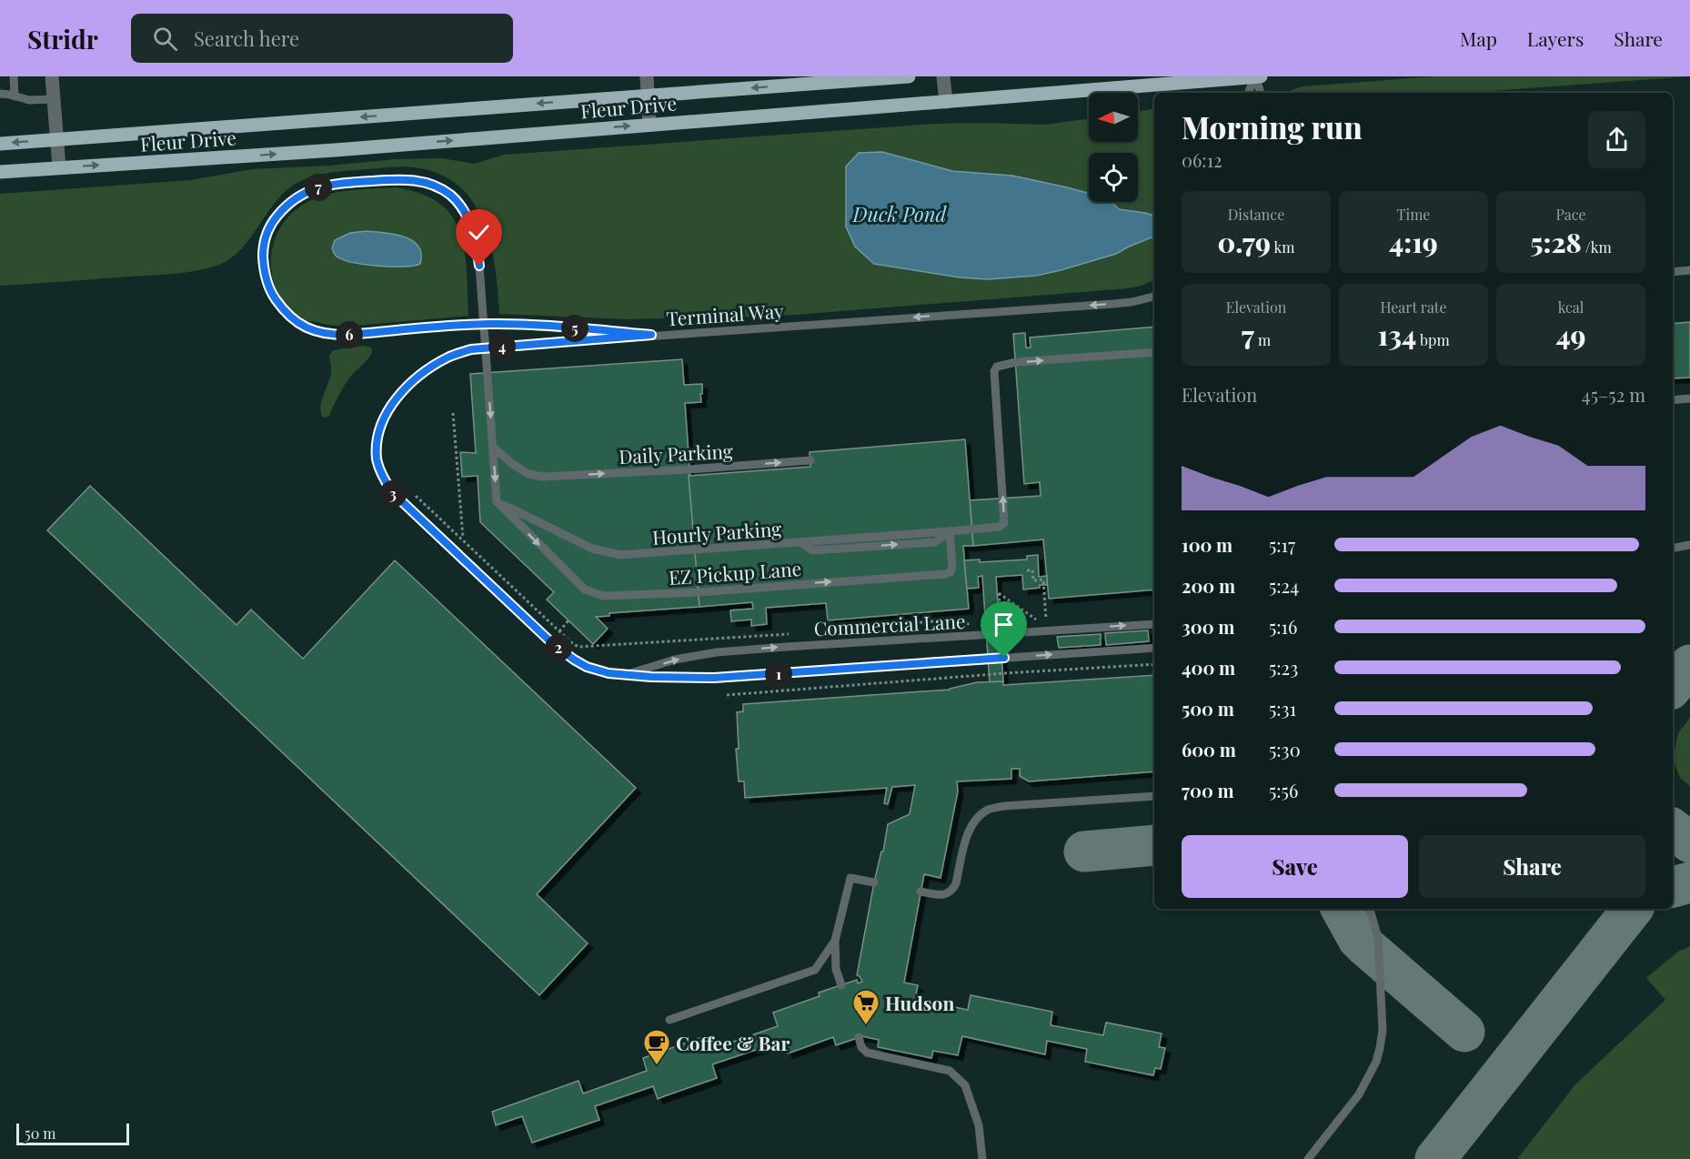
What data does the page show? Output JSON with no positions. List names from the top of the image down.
{
  "streets": {
    "main road": ["Fleur Drive"],
    "lane": [
      "Terminal Way",
      "Daily Parking",
      "Hourly Parking",
      "EZ Pickup Lane",
      "Commercial Lane"
    ]
  },
  "crossings": [
    ["Terminal Way", "Commercial Lane"],
    ["Hourly Parking", "EZ Pickup Lane"]
  ],
  "one_way": ["Daily Parking", "EZ Pickup Lane", "Commercial Lane"],
  "water": ["Duck Pond"],
  "places": {
    "supermarket": ["Hudson"],
    "cafe": ["Coffee & Bar"]
  },
  "scale_bar": "50 m",
  "north": "left",
  "page": {
    "header": "Stridr",
    "search": "Search here",
    "nav": ["Map", "Layers", "Share"],
    "heading": ["Morning run", "06:12"],
    "pins": [
      "7",
      "5",
      "6",
      "4",
      "3",
      "2",
      "1"
    ],
    "stats": [
      ["Distance", "0.79 km"],
      ["Time", "4:19"],
      ["Pace", "5:28 /km"],
      ["Elevation", "7 m"],
      ["Heart rate", "134 bpm"],
      ["kcal", "49"]
    ],
    "chart": ["Elevation", "45–52 m"],
    "list": [
      {
        "name": "100 m",
        "note": "5:17"
      },
      {
        "name": "200 m",
        "note": "5:24"
      },
      {
        "name": "300 m",
        "note": "5:16"
      },
      {
        "name": "400 m",
        "note": "5:23"
      },
      {
        "name": "500 m",
        "note": "5:31"
      },
      {
        "name": "600 m",
        "note": "5:30"
      },
      {
        "name": "700 m",
        "note": "5:56"
      }
    ],
    "buttons": ["Save", "Share"],
    "scale": "50 m"
  }
}
